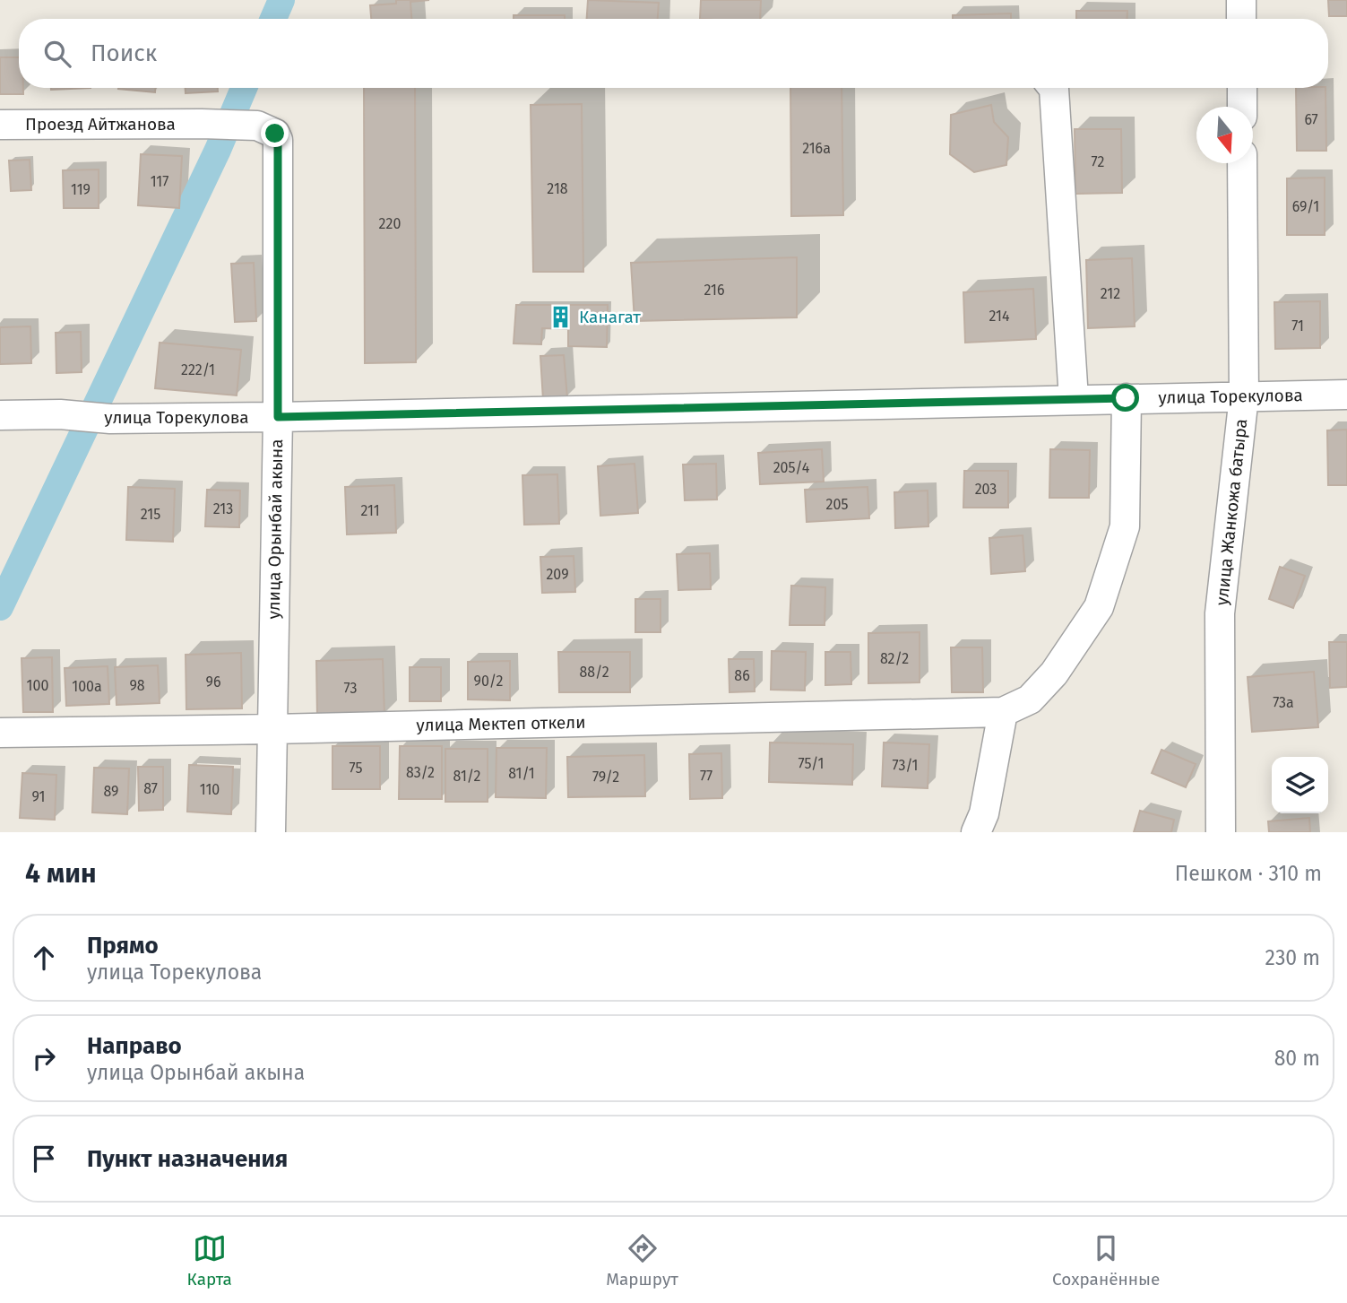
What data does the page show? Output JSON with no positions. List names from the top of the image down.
{
  "streets": {
    "street": [
      "Проезд Айтжанова",
      "улица Торекулова",
      "улица Жанкожа батыра",
      "улица Орынбай акына",
      "улица Мектеп откели"
    ]
  },
  "crossings": [
    ["Проезд Айтжанова", "улица Орынбай акына"],
    ["улица Торекулова", "улица Жанкожа батыра"],
    ["улица Торекулова", "улица Орынбай акына"],
    ["улица Орынбай акына", "улица Мектеп откели"]
  ],
  "places": {
    "building": ["Канагат"]
  },
  "house_numbers": [
    "67",
    "216а",
    "72",
    "117",
    "218",
    "119",
    "69/1",
    "220",
    "216",
    "212",
    "214",
    "71",
    "222/1",
    "205/4",
    "203",
    "205",
    "213",
    "211",
    "215",
    "209",
    "82/2",
    "88/2",
    "86",
    "90/2",
    "96",
    "100",
    "98",
    "100а",
    "73",
    "73а",
    "75/1",
    "73/1",
    "75",
    "83/2",
    "81/1",
    "81/2",
    "77",
    "79/2",
    "87",
    "110",
    "89",
    "91"
  ],
  "north": "bottom",
  "page": {
    "search": "Поиск",
    "heading": ["4 мин", "Пешком · 310 m"],
    "list": [
      ["Прямо", "улица Торекулова", "230 m"],
      ["Направо", "улица Орынбай акына", "80 m"],
      "Пункт назначения"
    ],
    "nav": ["Карта", "Маршрут", "Сохранённые"]
  }
}
